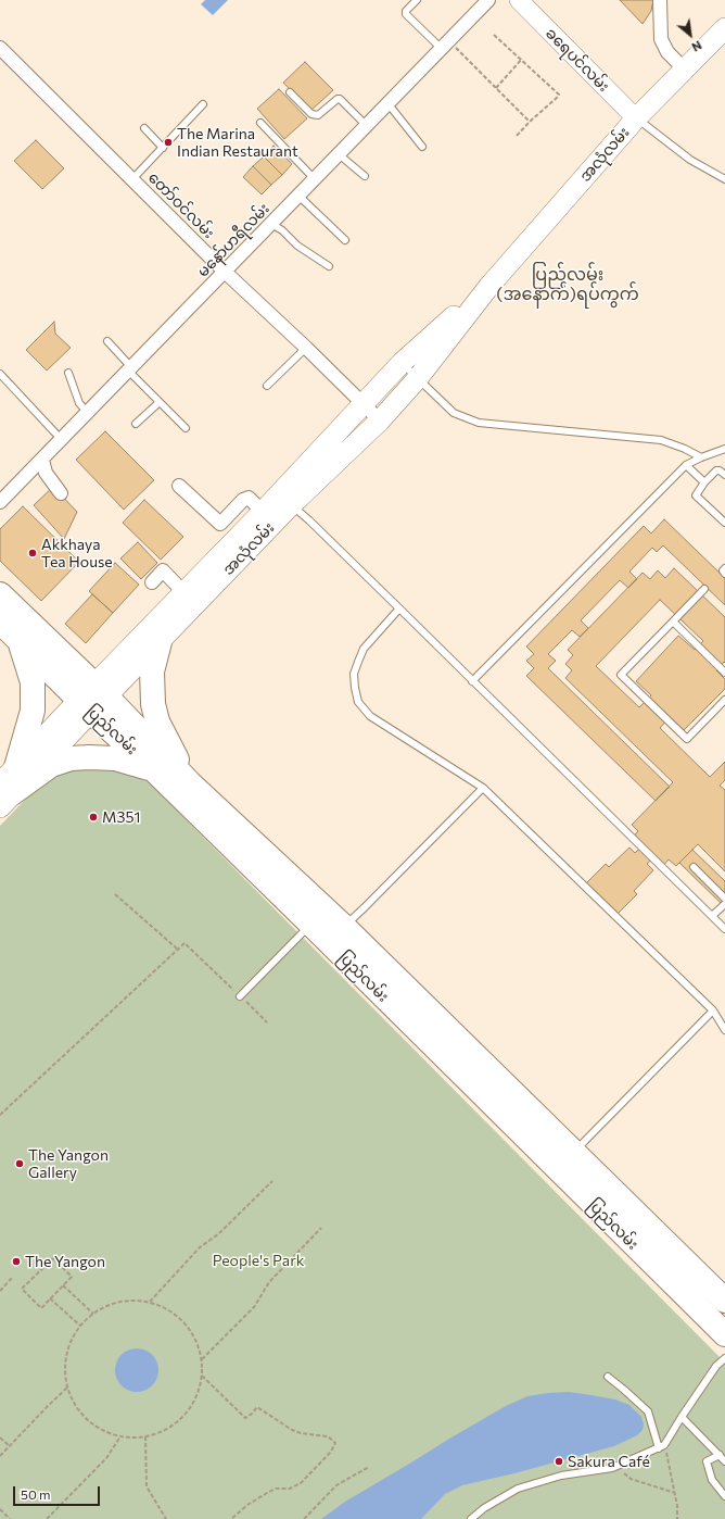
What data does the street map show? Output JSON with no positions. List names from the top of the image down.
{
  "streets": {
    "highway": ["ပြည်လမ်း"],
    "main road": ["အလုံလမ်း"],
    "street": ["ခရေပင်လမ်း", "တော်ဝင်လမ်း", "မနော်ဟရီလမ်း"]
  },
  "crossings": [
    ["ခရေပင်လမ်း", "အလုံလမ်း"],
    ["အလုံလမ်း", "တော်ဝင်လမ်း"],
    ["အလုံလမ်း", "ပြည်လမ်း"],
    ["တော်ဝင်လမ်း", "မနော်ဟရီလမ်း"]
  ],
  "districts": ["ပြည်လမ်း (အနောက်)ရပ်ကွက်"],
  "parks": ["People's Park"],
  "places": [
    "The Marina Indian Restaurant",
    "Akkhaya Tea House",
    "M351",
    "The Yangon Gallery",
    "The Yangon",
    "Sakura Café"
  ],
  "scale_bar": "50 m",
  "north": "bottom right"
}
